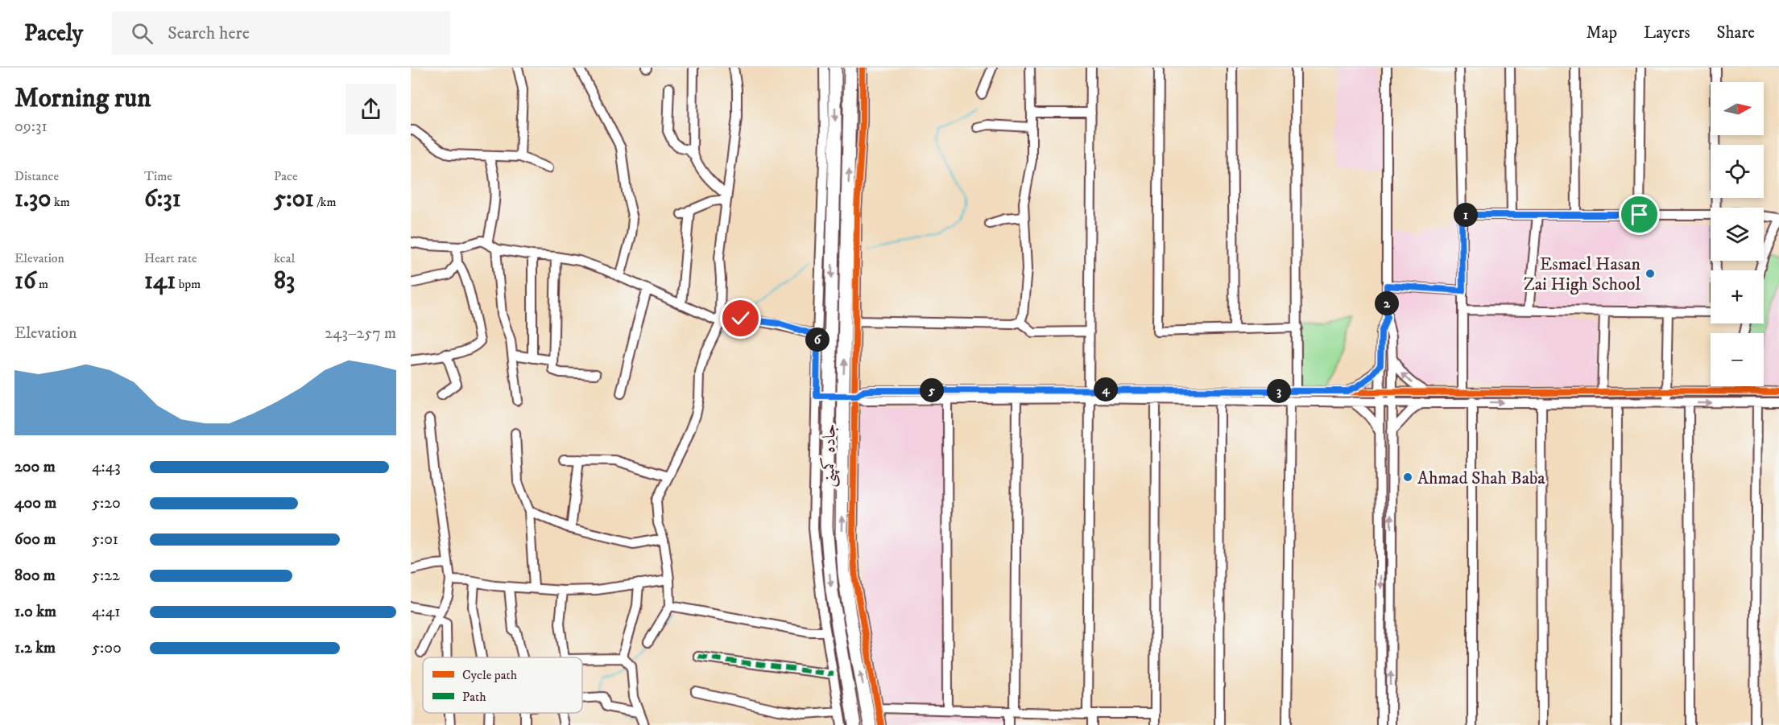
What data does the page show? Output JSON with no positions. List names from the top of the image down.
{
  "streets": {
    "highway": ["جاده کمپنی"]
  },
  "places": ["Esmael Hasan Zai High School", "Ahmad Shah Baba"],
  "legend": ["Cycle path", "Path"],
  "north": "right",
  "page": {
    "header": "Pacely",
    "search": "Search here",
    "nav": ["Map", "Layers", "Share"],
    "heading": ["Morning run", "09:31"],
    "map_buttons": ["+", "−"],
    "stats": [
      ["Distance", "1.30 km"],
      ["Time", "6:31"],
      ["Pace", "5:01 /km"],
      ["Elevation", "16 m"],
      ["Heart rate", "141 bpm"],
      ["kcal", "83"]
    ],
    "pins": [
      "1",
      "2",
      "6",
      "4",
      "5",
      "3"
    ],
    "chart": ["Elevation", "243–257 m"],
    "list": [
      {
        "name": "200 m",
        "note": "4:43"
      },
      {
        "name": "400 m",
        "note": "5:20"
      },
      {
        "name": "600 m",
        "note": "5:01"
      },
      {
        "name": "800 m",
        "note": "5:22"
      },
      {
        "name": "1.0 km",
        "note": "4:41"
      },
      {
        "name": "1.2 km",
        "note": "5:00"
      }
    ]
  }
}
